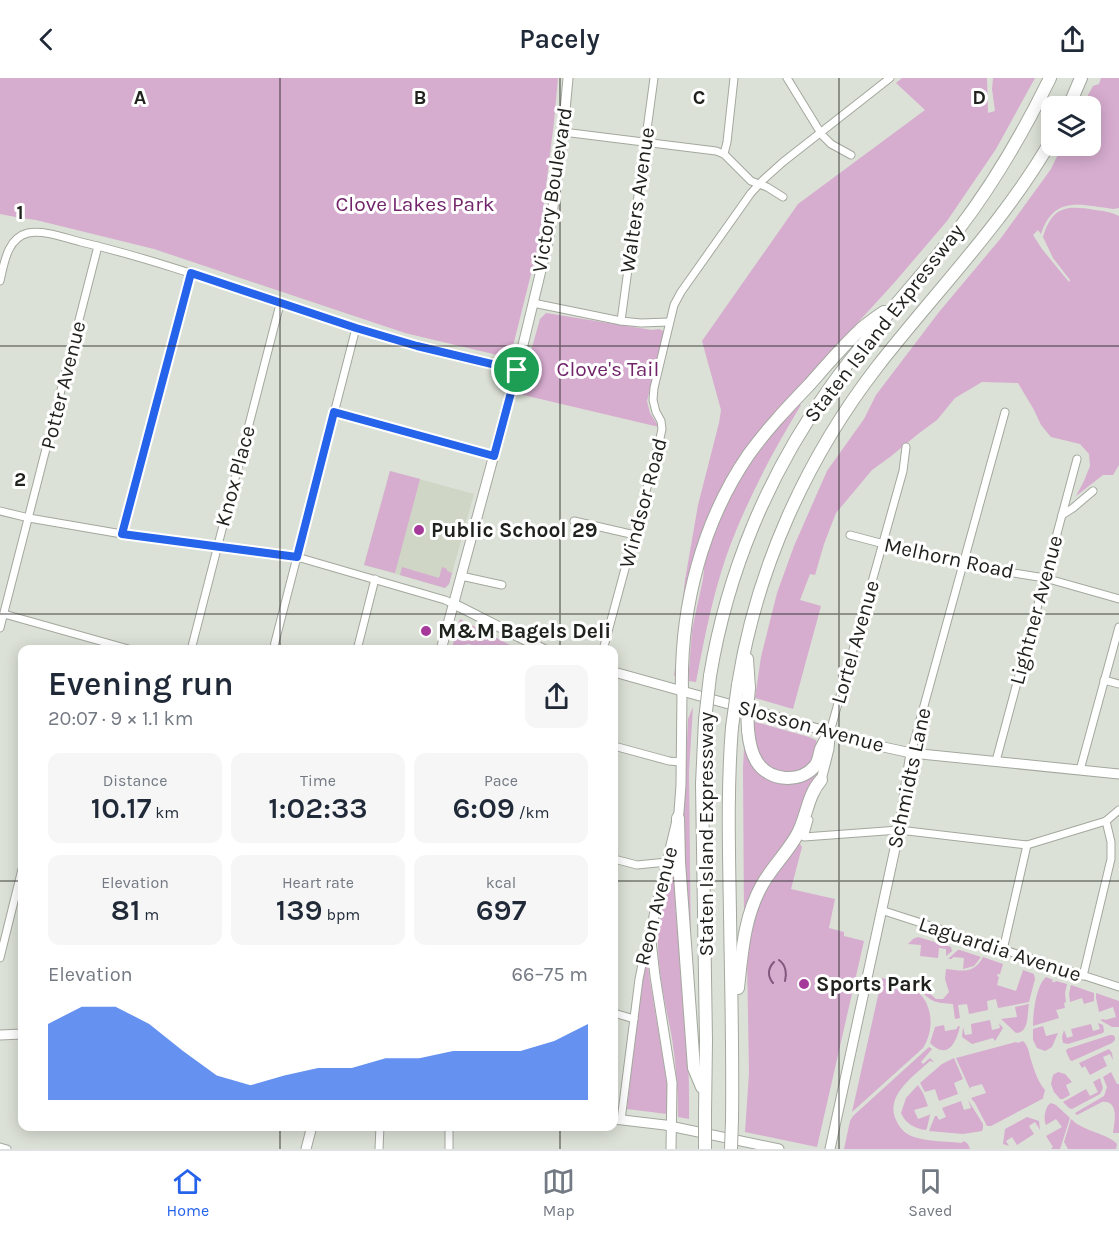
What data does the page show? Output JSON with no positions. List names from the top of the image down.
{
  "streets": {
    "highway": ["Staten Island Expressway"],
    "main road": [
      "Victory Boulevard",
      "Lortel Avenue",
      "Slosson Avenue",
      "Schmidts Lane",
      "Reon Avenue"
    ],
    "street": [
      "Walters Avenue",
      "Potter Avenue",
      "Knox Place",
      "Windsor Road",
      "Melhorn Road",
      "Lightner Avenue",
      "Laguardia Avenue"
    ]
  },
  "crossings": [
    ["Melhorn Road", "Lightner Avenue"],
    ["Melhorn Road", "Lortel Avenue"],
    ["Melhorn Road", "Schmidts Lane"],
    ["Lightner Avenue", "Slosson Avenue"],
    ["Lortel Avenue", "Slosson Avenue"],
    ["Lortel Avenue", "Schmidts Lane"],
    ["Slosson Avenue", "Schmidts Lane"],
    ["Slosson Avenue", "Reon Avenue"],
    ["Schmidts Lane", "Laguardia Avenue"]
  ],
  "parks": ["Clove Lakes Park", "Clove's Tail"],
  "places": ["Public School 29", "M&M Bagels Deli", "Sports Park"],
  "page": {
    "header": "Pacely",
    "heading": ["Evening run", "20:07 · 9 × 1.1 km"],
    "stats": [
      ["Distance", "10.17 km"],
      ["Time", "1:02:33"],
      ["Pace", "6:09 /km"],
      ["Elevation", "81 m"],
      ["Heart rate", "139 bpm"],
      ["kcal", "697"]
    ],
    "chart": ["Elevation", "66–75 m"],
    "tabs": ["Home", "Map", "Saved"]
  },
  "grid": {
    "columns": [
      "A",
      "B",
      "C",
      "D"
    ],
    "rows": ["1", "2"]
  }
}
